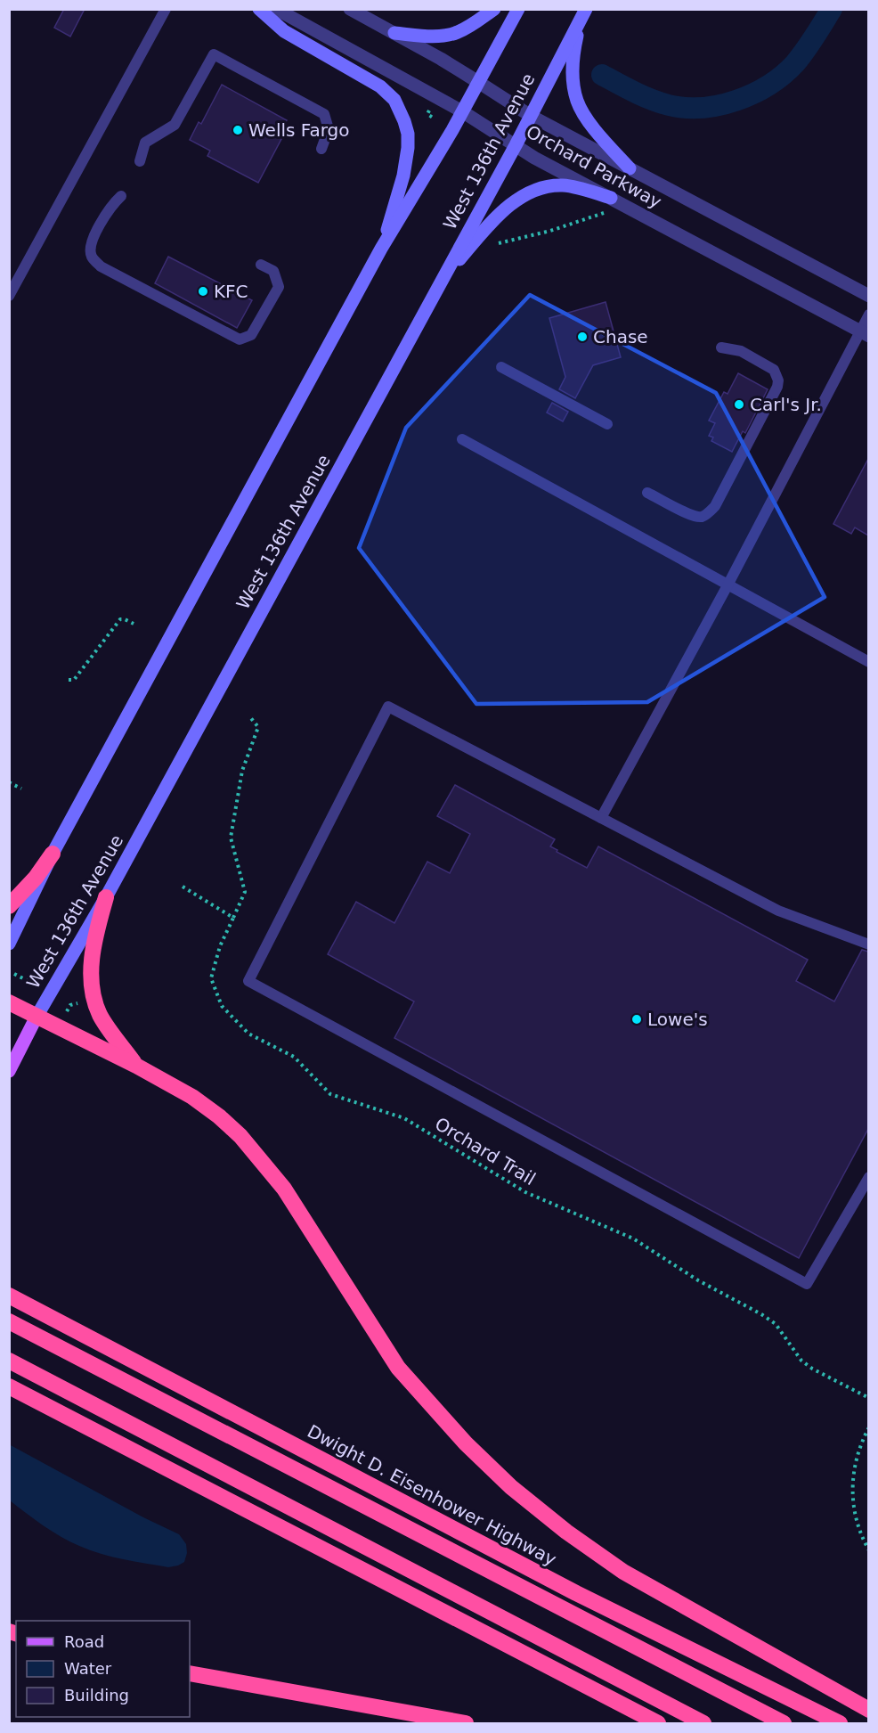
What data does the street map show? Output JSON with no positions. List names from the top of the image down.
{
  "streets": {
    "highway": ["Dwight D. Eisenhower Highway"],
    "main road": ["West 136th Avenue"],
    "street": ["Orchard Parkway"],
    "path": ["Orchard Trail"]
  },
  "crossings": [
    ["West 136th Avenue", "Orchard Parkway"]
  ],
  "places": [
    "Wells Fargo",
    "KFC",
    "Chase",
    "Carl's Jr.",
    "Lowe's"
  ],
  "legend": ["Road", "Water", "Building"]
}
